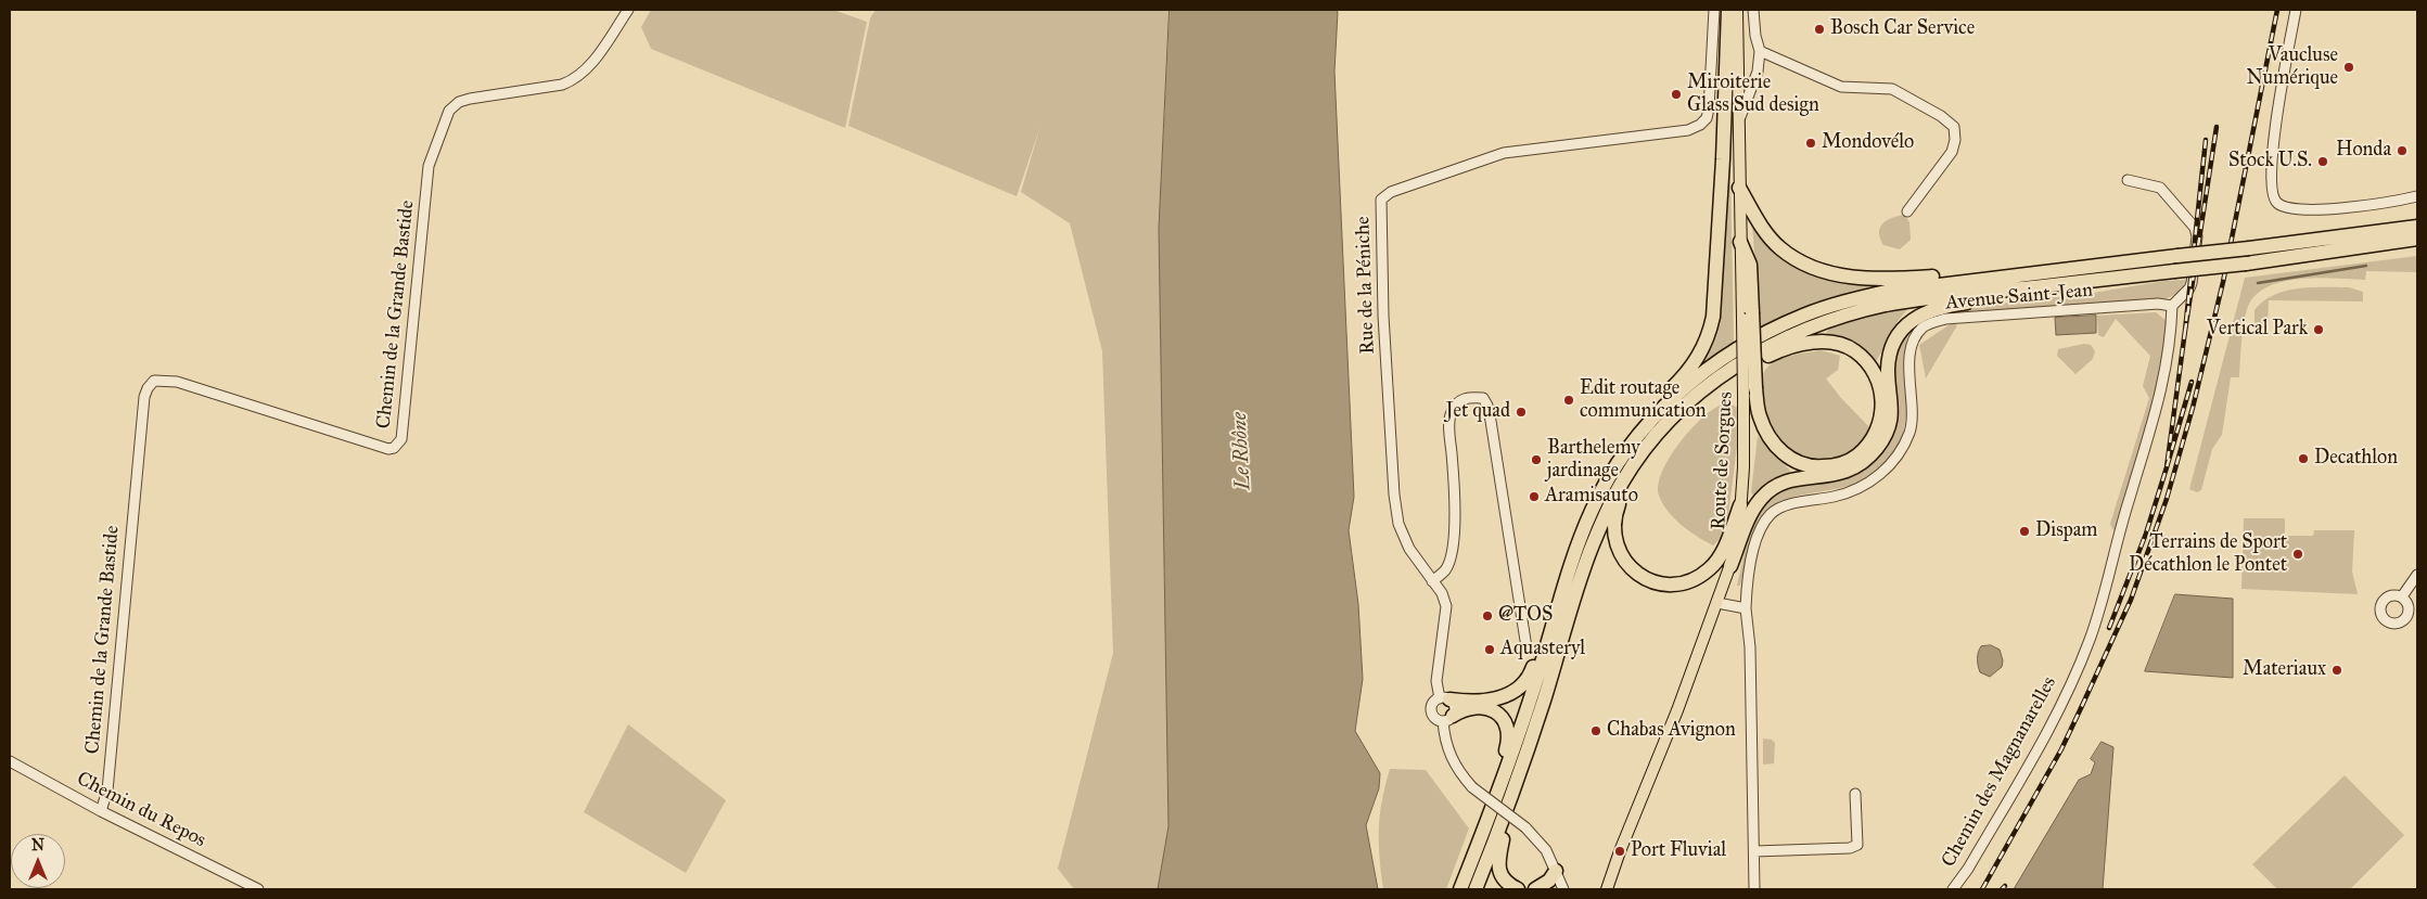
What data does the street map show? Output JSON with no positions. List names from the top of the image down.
{
  "streets": {
    "main road": ["Route de Sorgues"],
    "street": [
      "Rue de la Péniche",
      "Avenue Saint-Jean",
      "Chemin de la Grande Bastide",
      "Chemin des Magnanarelles",
      "Chemin du Repos"
    ]
  },
  "crossings": [
    ["Avenue Saint-Jean", "Chemin des Magnanarelles"],
    ["Chemin de la Grande Bastide", "Chemin du Repos"]
  ],
  "water": ["Le Rhône"],
  "places": [
    "Bosch Car Service",
    "Vaucluse Numérique",
    "Miroiterie Glass Sud design",
    "Mondovélo",
    "Honda",
    "Stock U.S.",
    "Vertical Park",
    "Edit routage communication",
    "Jet quad",
    "Decathlon",
    "Barthelemy jardinage",
    "Aramisauto",
    "Dispam",
    "Terrains de Sport Décathlon le Pontet",
    "@TOS",
    "Aquasteryl",
    "Materiaux",
    "Chabas Avignon",
    "Port Fluvial"
  ],
  "north": "top"
}
